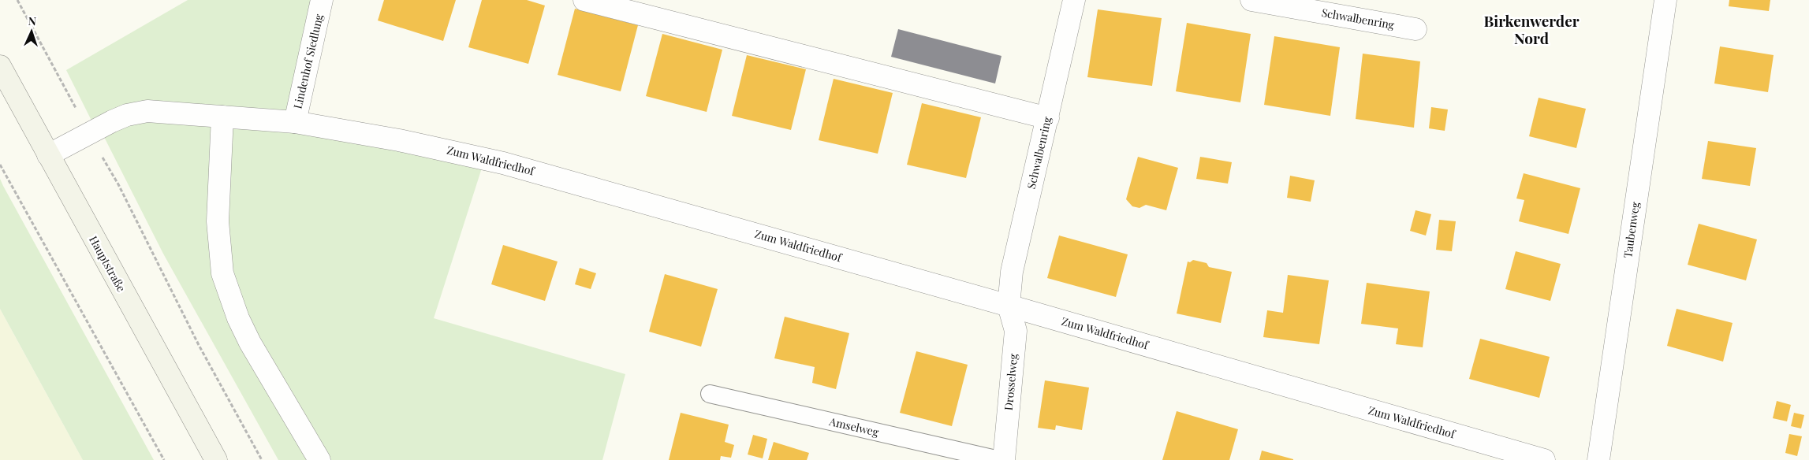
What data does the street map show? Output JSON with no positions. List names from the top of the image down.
{
  "streets": {
    "main road": ["Hauptstraße"],
    "street": [
      "Schwalbenring",
      "Lindenhof Siedlung",
      "Zum Waldfriedhof",
      "Taubenweg",
      "Drosselweg"
    ],
    "lane": ["Amselweg"]
  },
  "crossings": [
    ["Schwalbenring", "Zum Waldfriedhof"],
    ["Schwalbenring", "Drosselweg"],
    ["Lindenhof Siedlung", "Zum Waldfriedhof"],
    ["Zum Waldfriedhof", "Hauptstraße"],
    ["Zum Waldfriedhof", "Drosselweg"]
  ],
  "districts": ["Birkenwerder Nord"],
  "north": "top"
}
